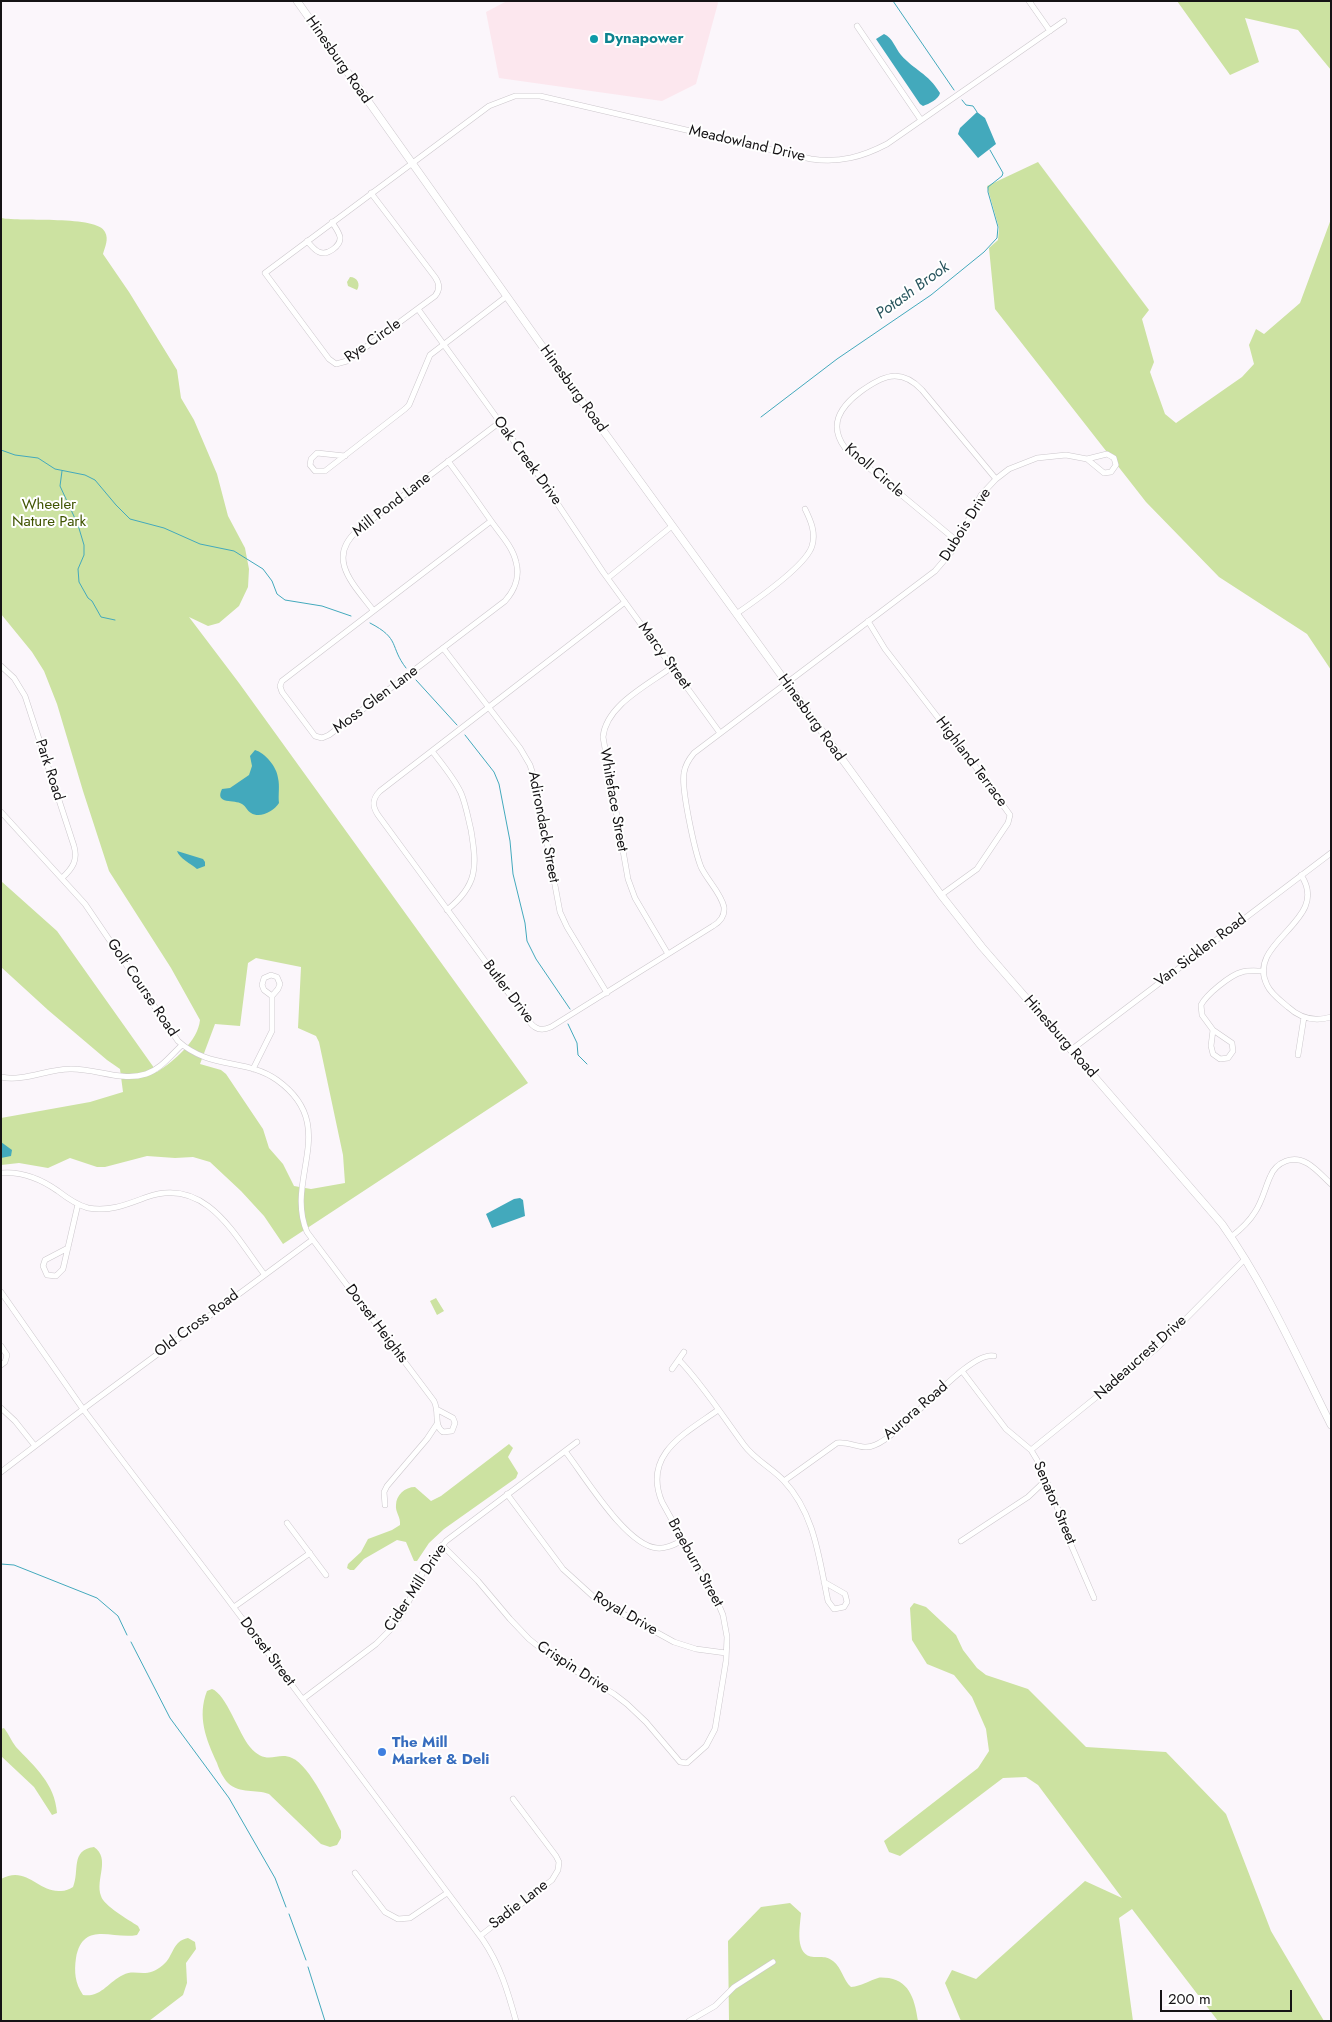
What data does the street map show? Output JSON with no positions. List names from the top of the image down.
{
  "streets": {
    "main road": ["Hinesburg Road"],
    "street": [
      "Meadowland Drive",
      "Rye Circle",
      "Oak Creek Drive",
      "Knoll Circle",
      "Mill Pond Lane",
      "Dubois Drive",
      "Marcy Street",
      "Moss Glen Lane",
      "Highland Terrace",
      "Park Road",
      "Whiteface Street",
      "Adirondack Street",
      "Van Sicklen Road",
      "Golf Course Road",
      "Butler Drive",
      "Old Cross Road",
      "Dorset Heights",
      "Nadeaucrest Drive",
      "Aurora Road",
      "Senator Street",
      "Braeburn Street",
      "Cider Mill Drive",
      "Royal Drive",
      "Dorset Street",
      "Crispin Drive",
      "Sadie Lane"
    ]
  },
  "crossings": [
    ["Hinesburg Road", "Meadowland Drive"],
    ["Hinesburg Road", "Rye Circle"],
    ["Hinesburg Road", "Dubois Drive"],
    ["Hinesburg Road", "Highland Terrace"],
    ["Hinesburg Road", "Van Sicklen Road"],
    ["Hinesburg Road", "Butler Drive"],
    ["Hinesburg Road", "Nadeaucrest Drive"],
    ["Meadowland Drive", "Rye Circle"],
    ["Rye Circle", "Oak Creek Drive"],
    ["Oak Creek Drive", "Mill Pond Lane"],
    ["Oak Creek Drive", "Marcy Street"],
    ["Knoll Circle", "Dubois Drive"],
    ["Mill Pond Lane", "Moss Glen Lane"],
    ["Dubois Drive", "Highland Terrace"],
    ["Dubois Drive", "Butler Drive"],
    ["Marcy Street", "Whiteface Street"],
    ["Marcy Street", "Butler Drive"],
    ["Moss Glen Lane", "Adirondack Street"],
    ["Park Road", "Golf Course Road"],
    ["Whiteface Street", "Butler Drive"],
    ["Adirondack Street", "Butler Drive"],
    ["Golf Course Road", "Old Cross Road"],
    ["Golf Course Road", "Dorset Heights"],
    ["Old Cross Road", "Dorset Heights"],
    ["Old Cross Road", "Dorset Street"],
    ["Nadeaucrest Drive", "Senator Street"],
    ["Aurora Road", "Senator Street"],
    ["Braeburn Street", "Royal Drive"],
    ["Braeburn Street", "Crispin Drive"],
    ["Cider Mill Drive", "Royal Drive"],
    ["Cider Mill Drive", "Dorset Street"],
    ["Cider Mill Drive", "Crispin Drive"],
    ["Dorset Street", "Sadie Lane"]
  ],
  "water": ["Potash Brook"],
  "parks": ["Wheeler Nature Park"],
  "places": ["Dynapower", "The Mill Market & Deli"],
  "scale_bar": "200 m"
}
